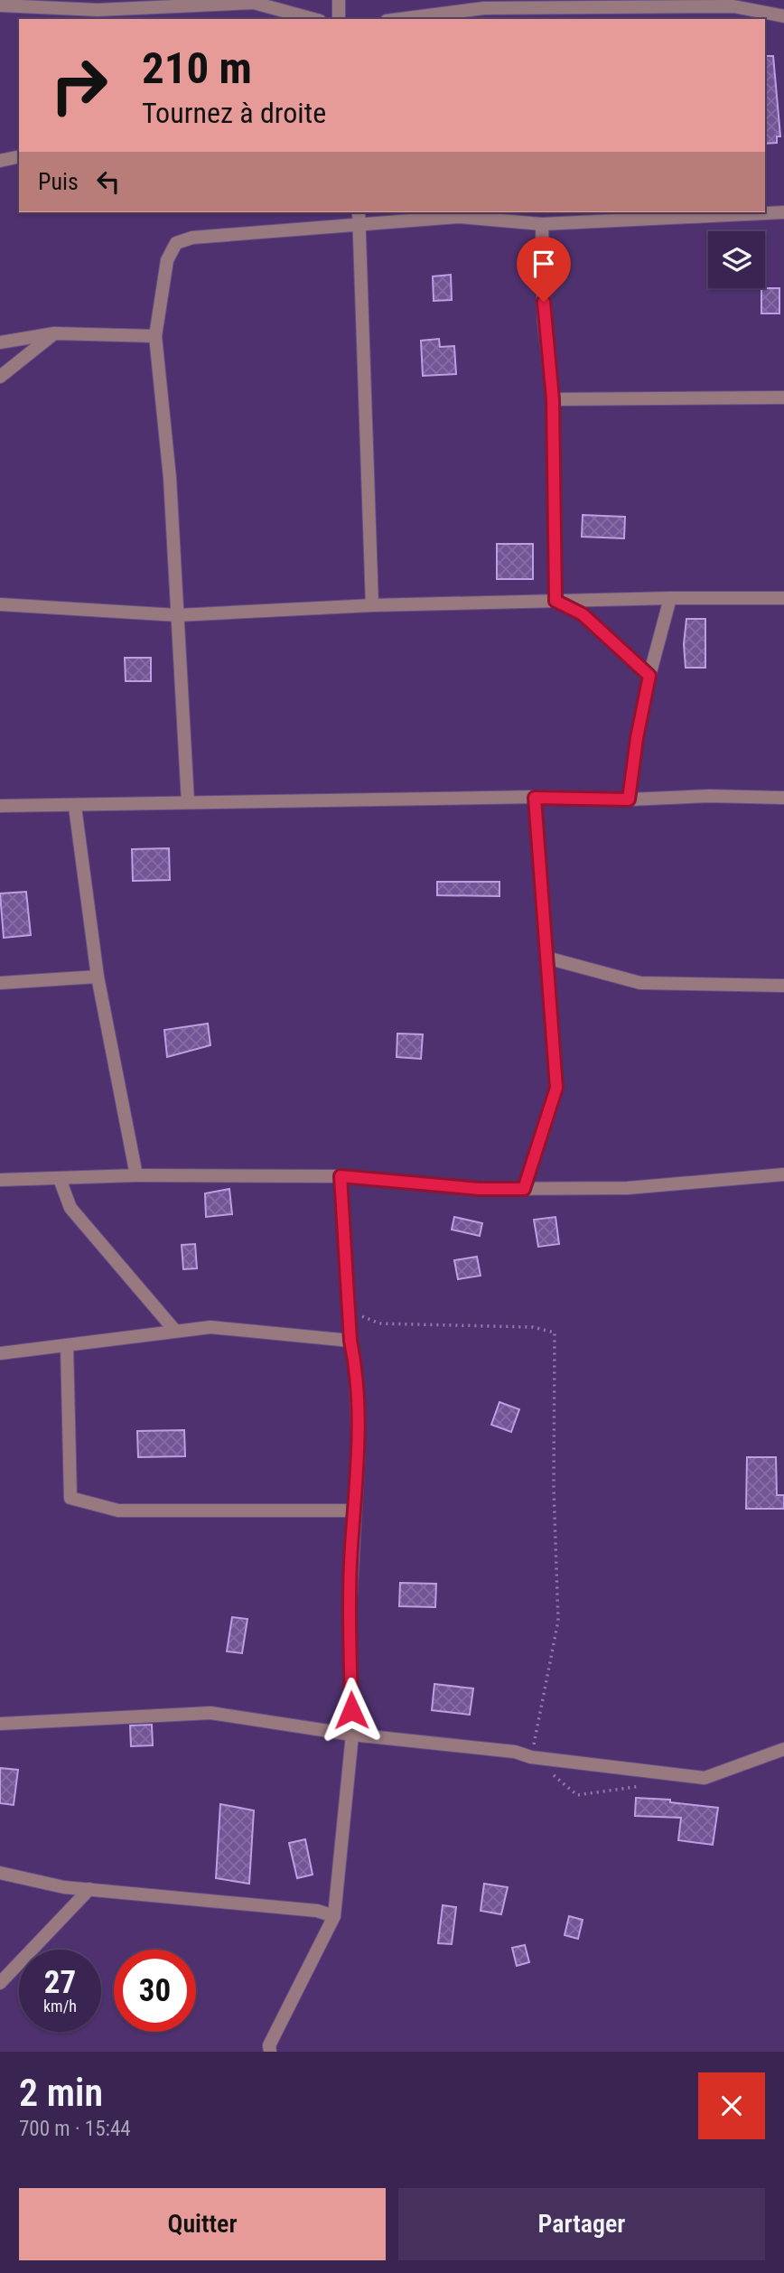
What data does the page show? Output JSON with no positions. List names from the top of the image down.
{
  "page": {
    "turn": ["210 m", "Tournez à droite"],
    "then": "Puis",
    "speed": "27 km/h",
    "limit": "30",
    "heading": ["2 min", "700 m · 15:44"],
    "buttons": ["Quitter", "Partager"]
  }
}
